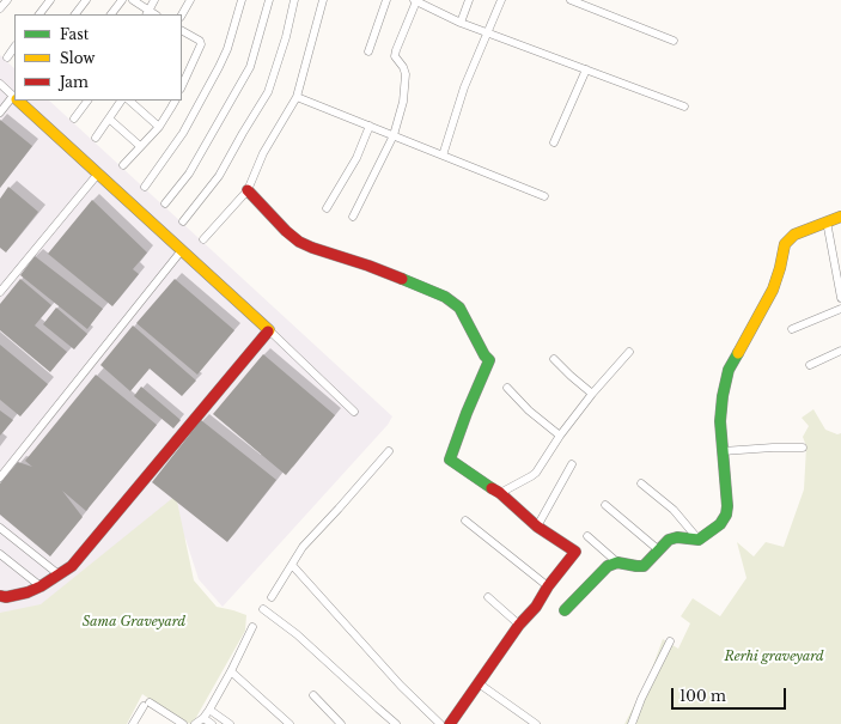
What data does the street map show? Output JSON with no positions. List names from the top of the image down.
{
  "parks": ["Sama Graveyard", "Rerhi graveyard"],
  "legend": ["Fast", "Slow", "Jam"],
  "scale_bar": "100 m"
}
